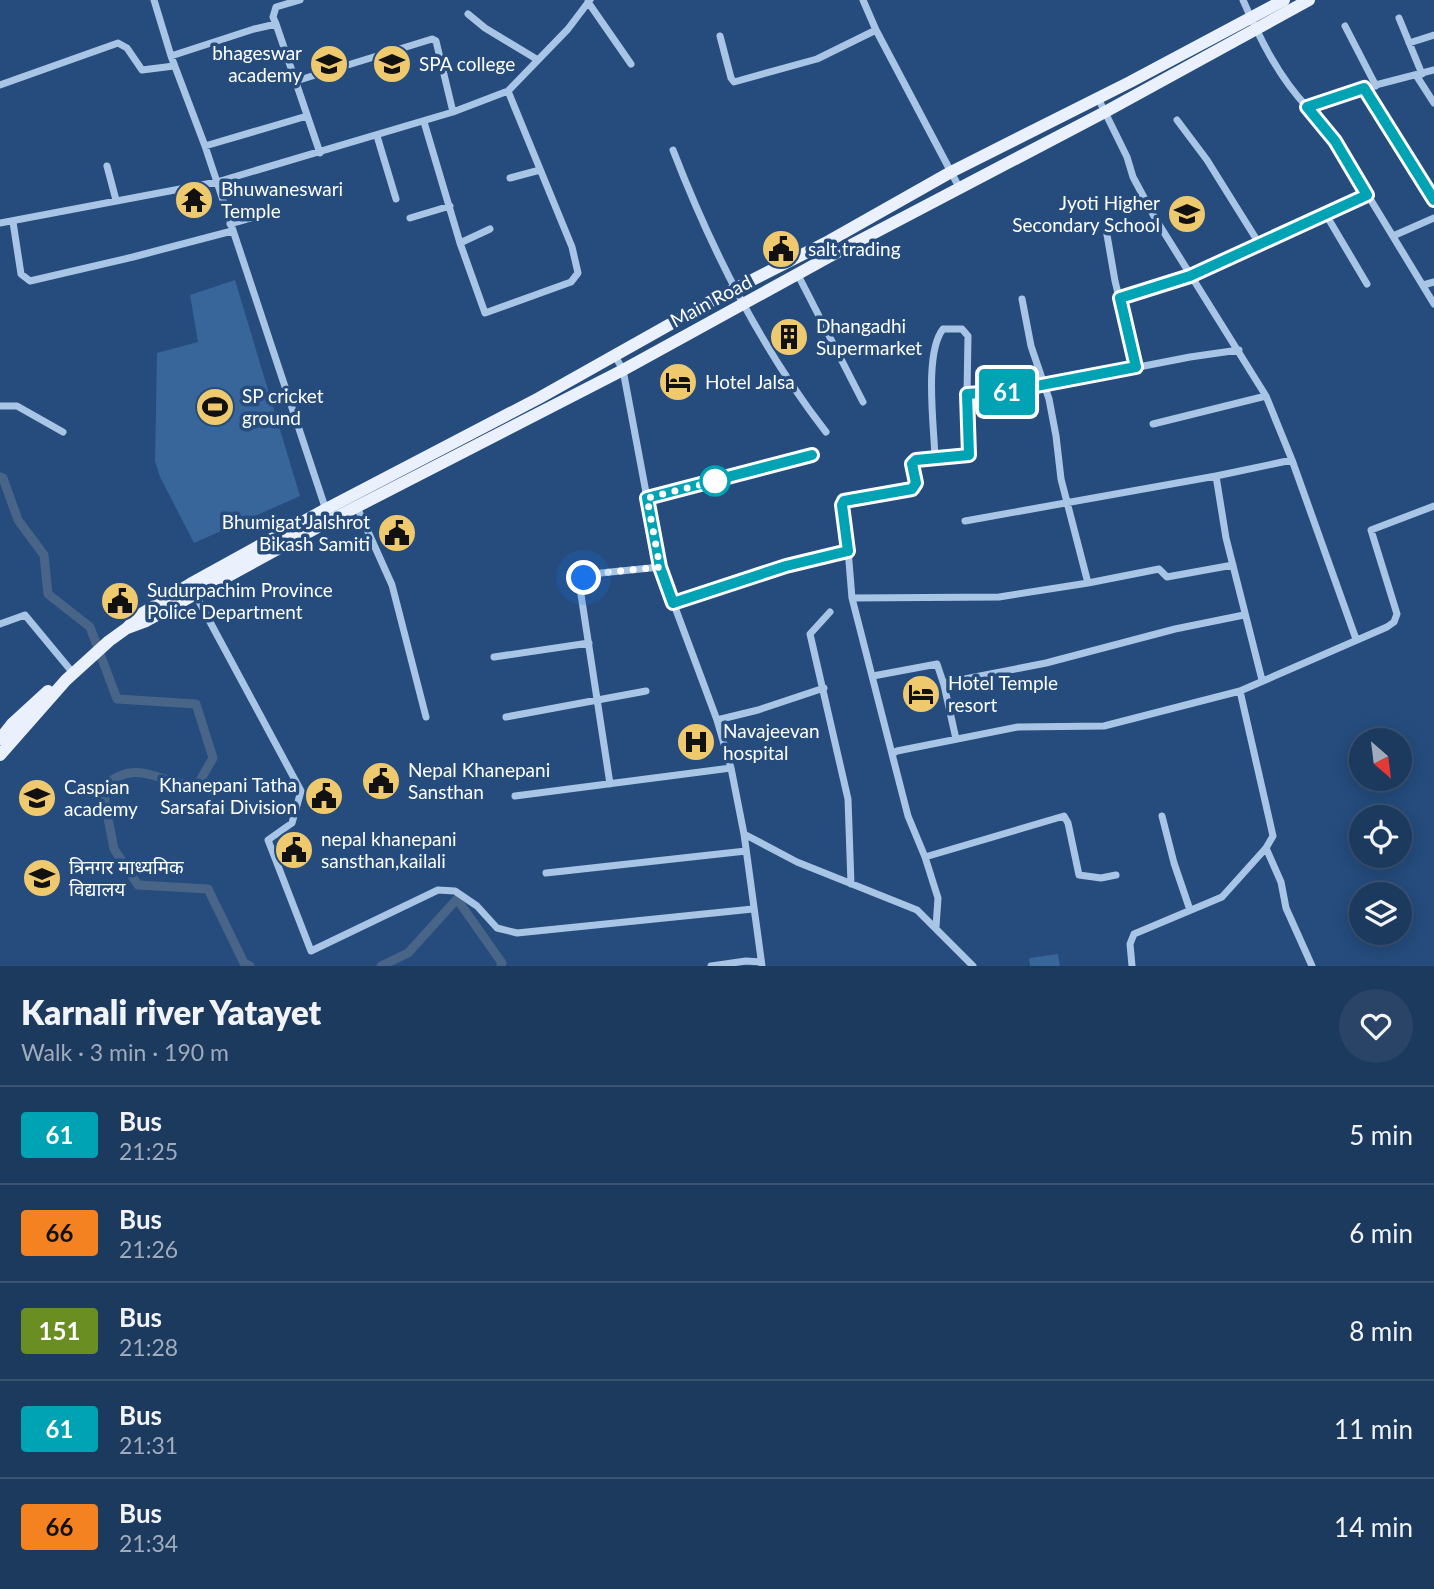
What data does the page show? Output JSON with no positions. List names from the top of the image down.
{
  "streets": {
    "main road": ["Main Road"]
  },
  "places": {
    "school or university": [
      "bhageswar academy",
      "SPA college",
      "Jyoti Higher Secondary School",
      "Caspian academy",
      "त्रिनगर माध्यमिक विद्यालय"
    ],
    "temple": ["Bhuwaneswari Temple"],
    "public building": [
      "salt trading",
      "Bhumigat Jalshrot Bikash Samiti",
      "Sudurpachim Province Police Department",
      "Nepal Khanepani Sansthan",
      "Khanepani Tatha Sarsafai Division",
      "nepal khanepani sansthan,kailali"
    ],
    "building": ["Dhangadhi Supermarket"],
    "hotel": ["Hotel Jalsa", "Hotel Temple resort"],
    "sports": ["SP cricket ground"],
    "hospital": ["Navajeevan hospital"]
  },
  "lines": ["bus line 61"],
  "north": "bottom right",
  "page": {
    "on_map": "61",
    "heading": ["Karnali river Yatayet", "Walk · 3 min · 190 m"],
    "list": [
      {
        "mark": "61",
        "name": "Bus",
        "note": "21:25",
        "value": "5 min"
      },
      {
        "mark": "66",
        "name": "Bus",
        "note": "21:26",
        "value": "6 min"
      },
      {
        "mark": "151",
        "name": "Bus",
        "note": "21:28",
        "value": "8 min"
      },
      {
        "mark": "61",
        "name": "Bus",
        "note": "21:31",
        "value": "11 min"
      },
      {
        "mark": "66",
        "name": "Bus",
        "note": "21:34",
        "value": "14 min"
      }
    ]
  }
}
